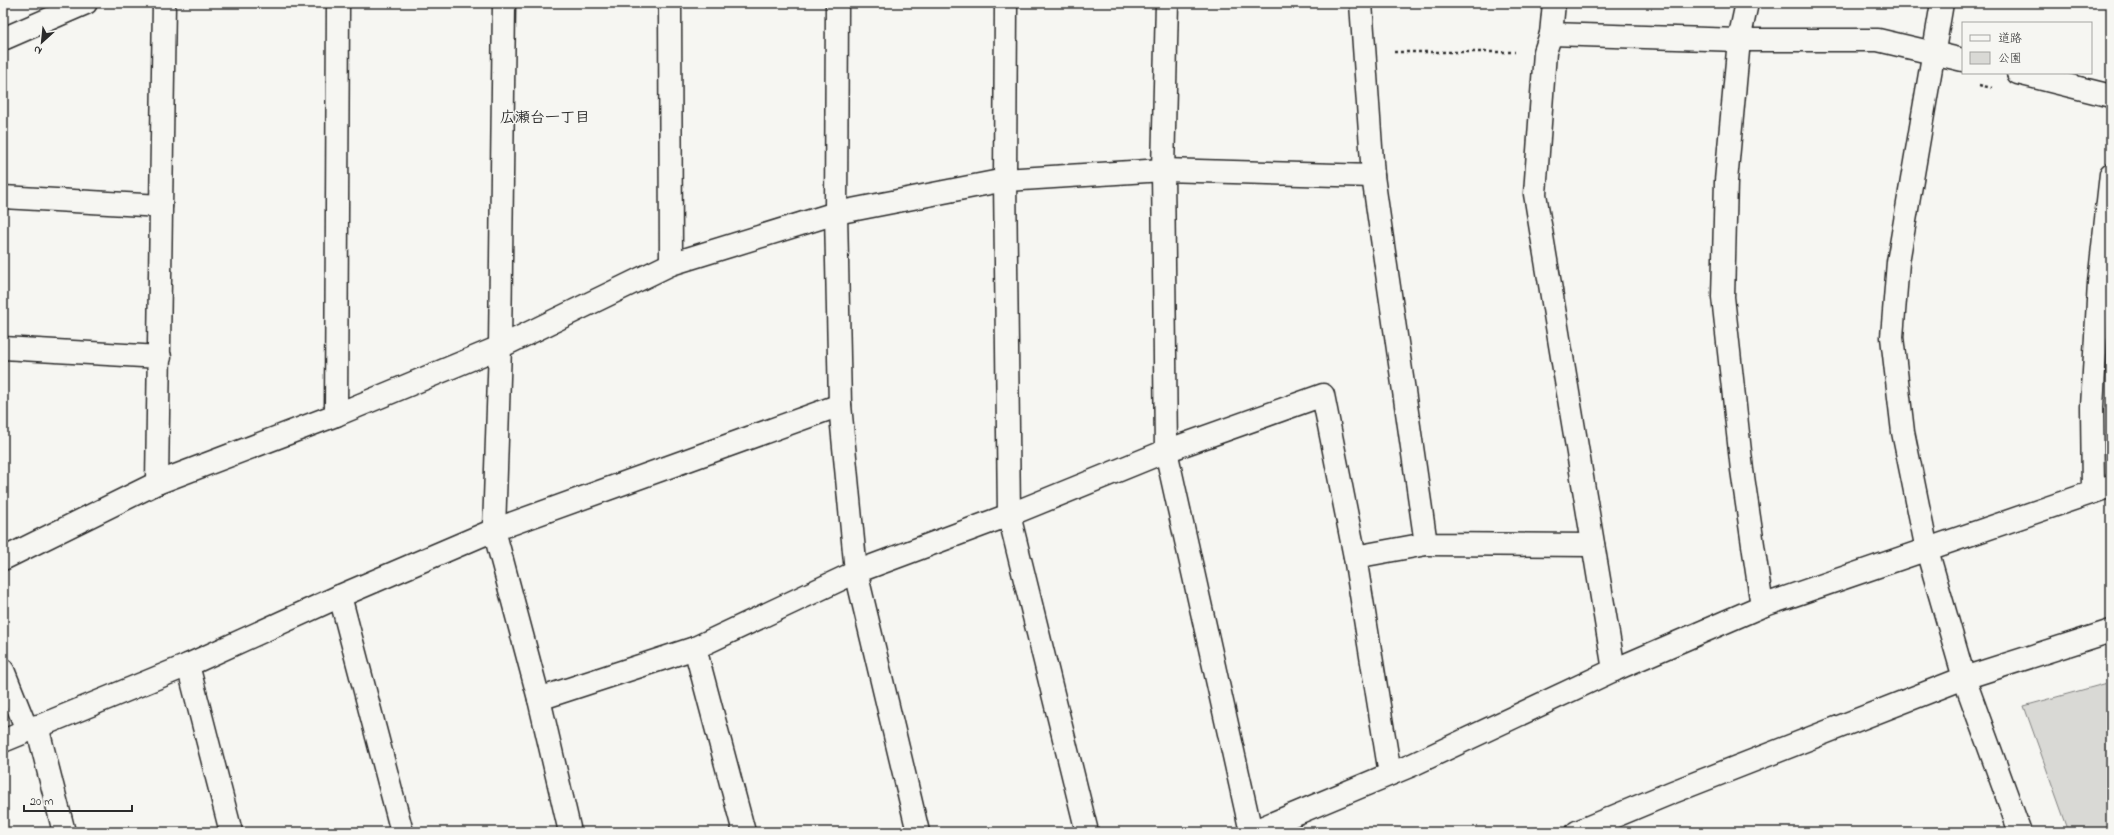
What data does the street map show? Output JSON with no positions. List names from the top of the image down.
{
  "districts": ["広瀬台一丁目"],
  "legend": ["道路", "公園"],
  "scale_bar": "20 m",
  "north": "bottom left"
}
